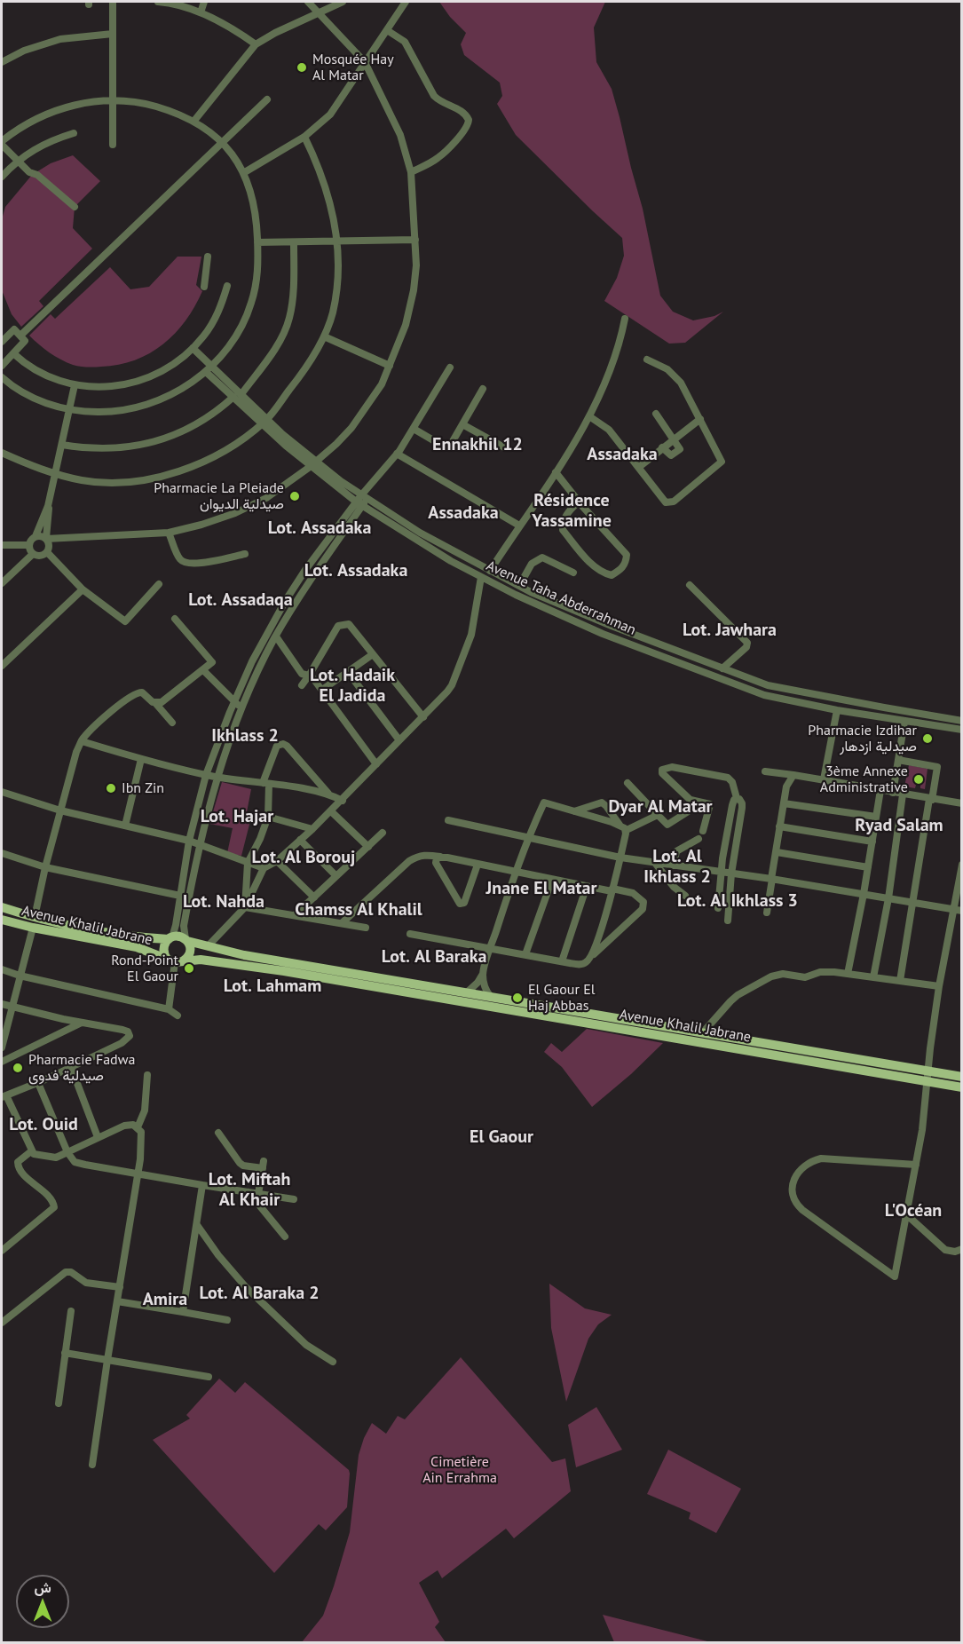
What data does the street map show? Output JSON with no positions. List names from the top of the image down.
{
  "streets": {
    "main road": ["Avenue Khalil Jabrane"],
    "street": ["Avenue Taha Abderrahman"]
  },
  "districts": [
    "Ennakhil 12",
    "Assadaka",
    "Résidence Yassamine",
    "Assadaka",
    "Lot. Assadaka",
    "Lot. Assadaka",
    "Lot. Assadaqa",
    "Lot. Jawhara",
    "Lot. Hadaik El Jadida",
    "Ikhlass 2",
    "Dyar Al Matar",
    "Lot. Hajar",
    "Ryad Salam",
    "Lot. Al Ikhlass 2",
    "Lot. Al Borouj",
    "Jnane El Matar",
    "Lot. Al Ikhlass 3",
    "Lot. Nahda",
    "Chamss Al Khalil",
    "Lot. Al Baraka",
    "Lot. Lahmam",
    "Lot. Ouid",
    "El Gaour",
    "Lot. Miftah Al Khair",
    "L'Océan",
    "Lot. Al Baraka 2",
    "Amira"
  ],
  "parks": ["Cimetière Ain Errahma"],
  "places": [
    "Mosquée Hay Al Matar",
    "Pharmacie La Pleiade صيدلية الديوان",
    "Pharmacie Izdihar صيدلية ازدهار",
    "3ème Annexe Administrative",
    "Ibn Zin",
    "Rond-Point El Gaour",
    "El Gaour El Haj Abbas",
    "Pharmacie Fadwa صيدلية فدوى"
  ],
  "north": "top"
}
